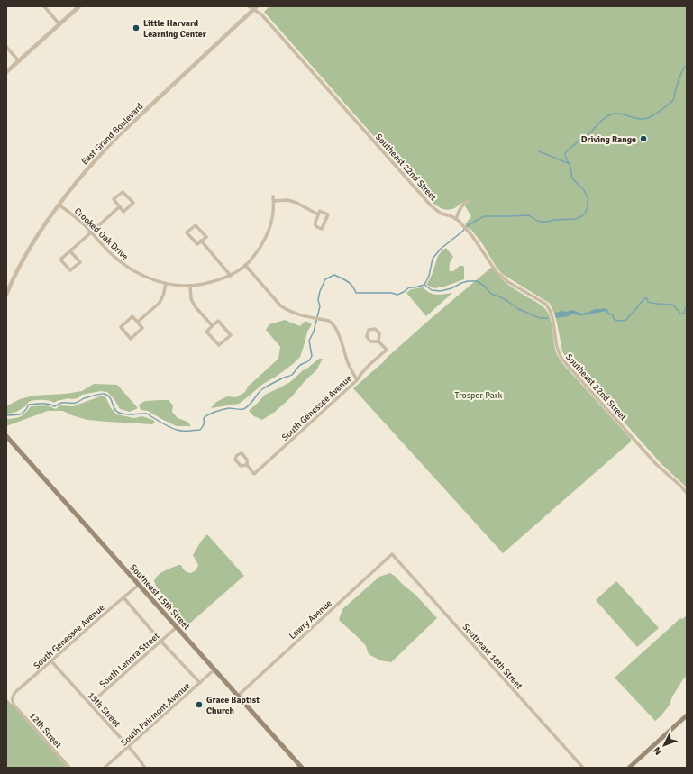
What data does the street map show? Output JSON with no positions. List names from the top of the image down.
{
  "streets": {
    "main road": ["Southeast 15th Street"],
    "street": [
      "East Grand Boulevard",
      "Southeast 22nd Street",
      "Crooked Oak Drive",
      "South Genessee Avenue",
      "Lowry Avenue",
      "Southeast 18th Street",
      "South Lenora Street",
      "13th Street",
      "South Fairmont Avenue",
      "12th Street"
    ]
  },
  "crossings": [
    ["East Grand Boulevard", "Southeast 22nd Street"],
    ["East Grand Boulevard", "Crooked Oak Drive"],
    ["South Genessee Avenue", "Southeast 15th Street"],
    ["South Genessee Avenue", "13th Street"],
    ["South Genessee Avenue", "12th Street"],
    ["Southeast 15th Street", "Lowry Avenue"],
    ["Southeast 15th Street", "South Lenora Street"],
    ["Southeast 15th Street", "South Fairmont Avenue"],
    ["Lowry Avenue", "Southeast 18th Street"],
    ["South Lenora Street", "13th Street"],
    ["13th Street", "South Fairmont Avenue"]
  ],
  "parks": ["Trosper Park"],
  "places": ["Little Harvard Learning Center", "Driving Range", "Grace Baptist Church"],
  "north": "bottom left"
}
